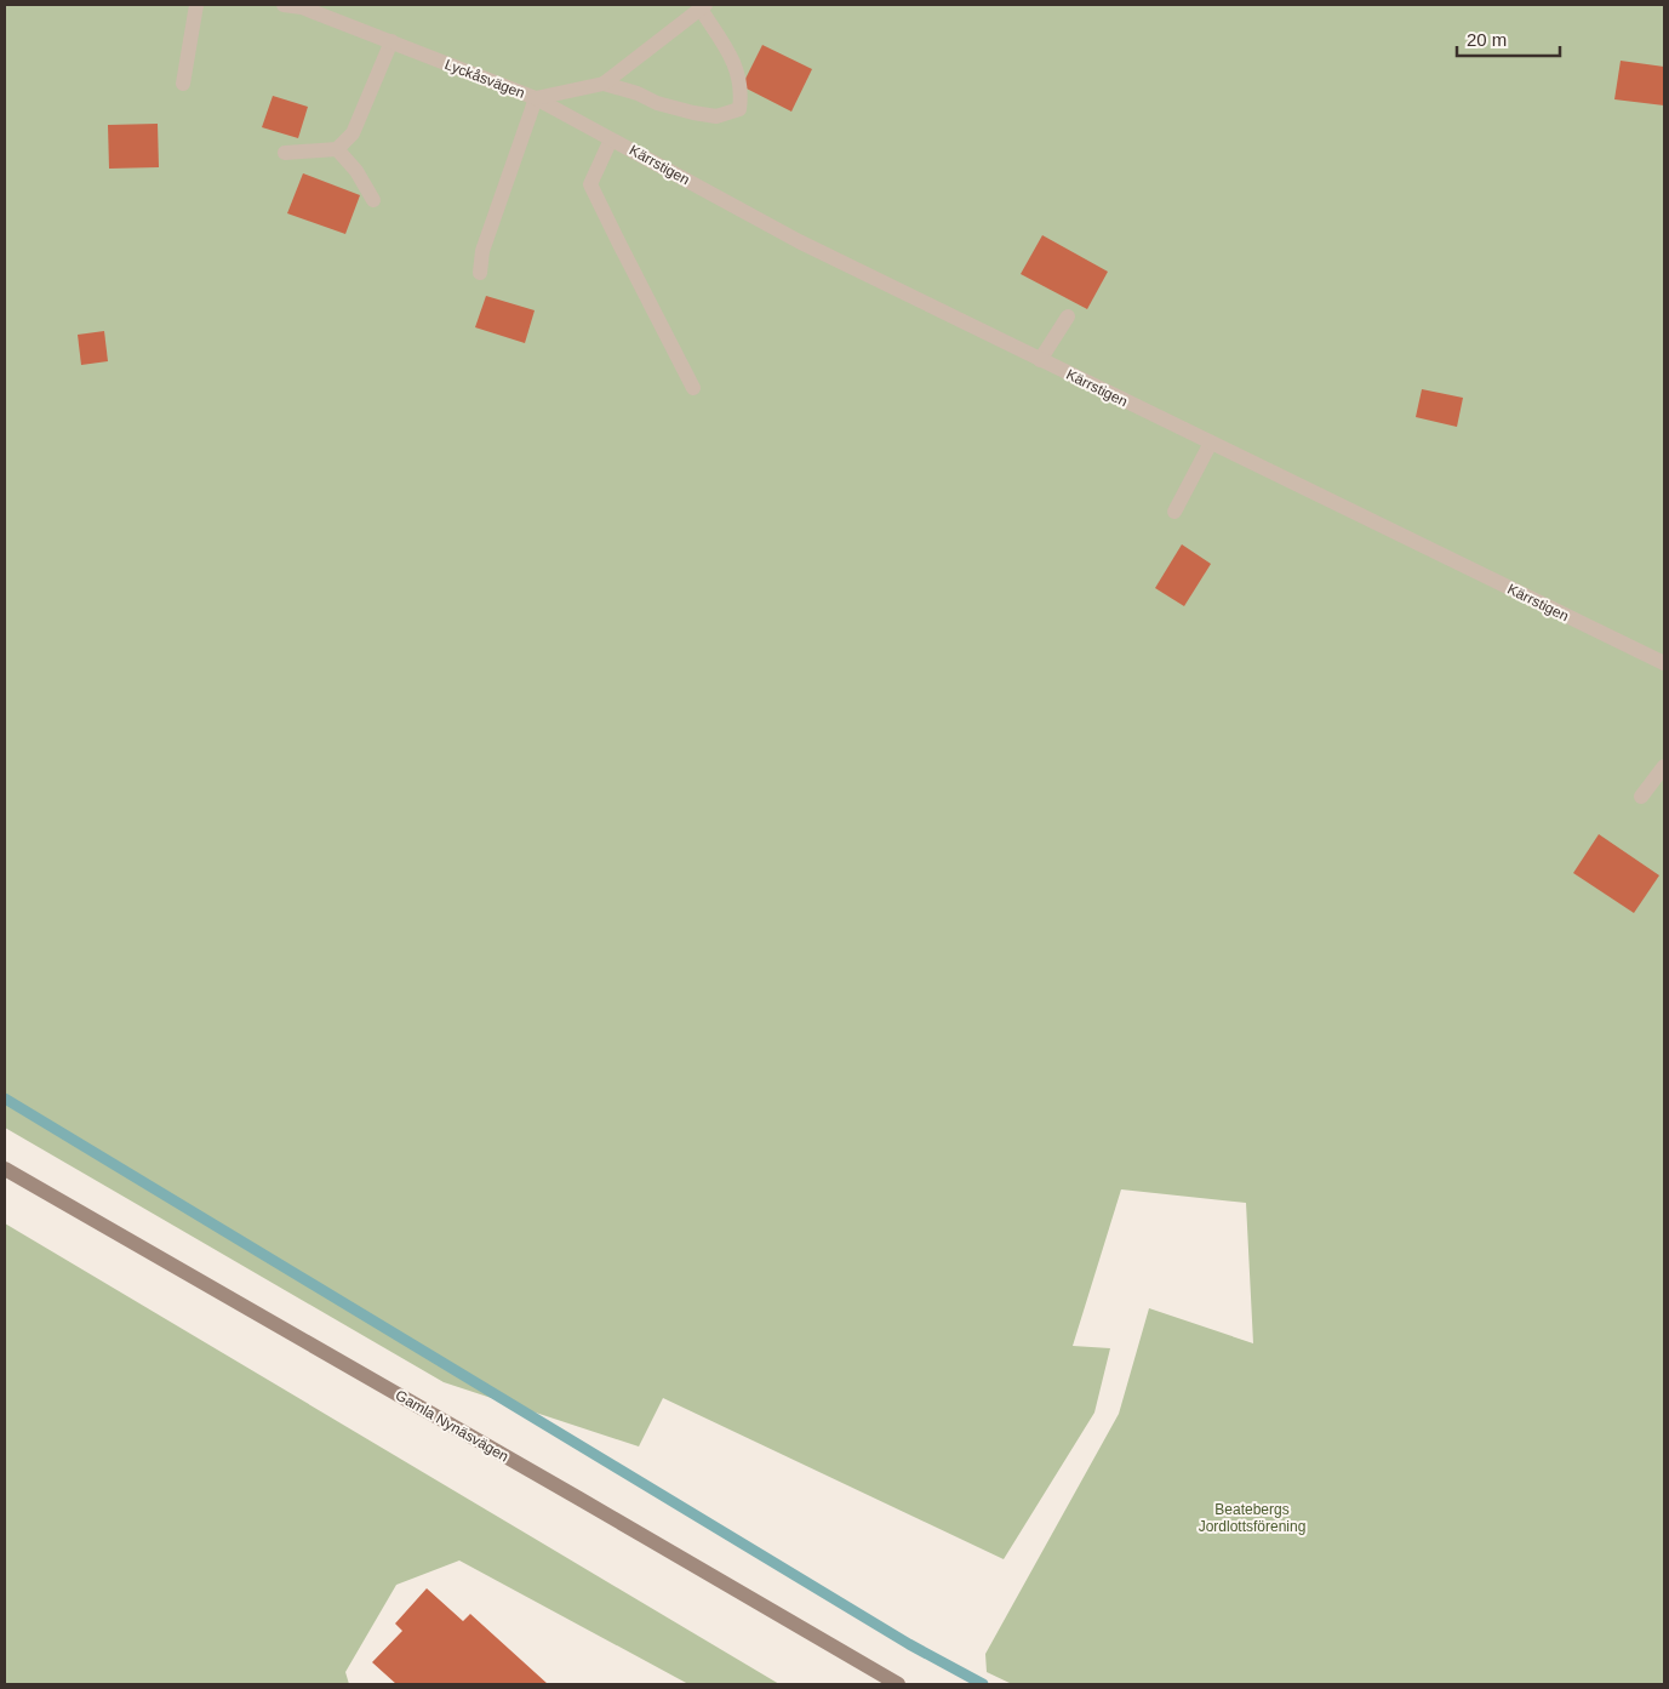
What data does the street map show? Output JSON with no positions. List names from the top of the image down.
{
  "streets": {
    "street": ["Lyckåsvägen", "Kärrstigen", "Gamla Nynäsvägen"]
  },
  "crossings": [
    ["Lyckåsvägen", "Kärrstigen"]
  ],
  "parks": ["Beatebergs Jordlottsförening"],
  "scale_bar": "20 m"
}
